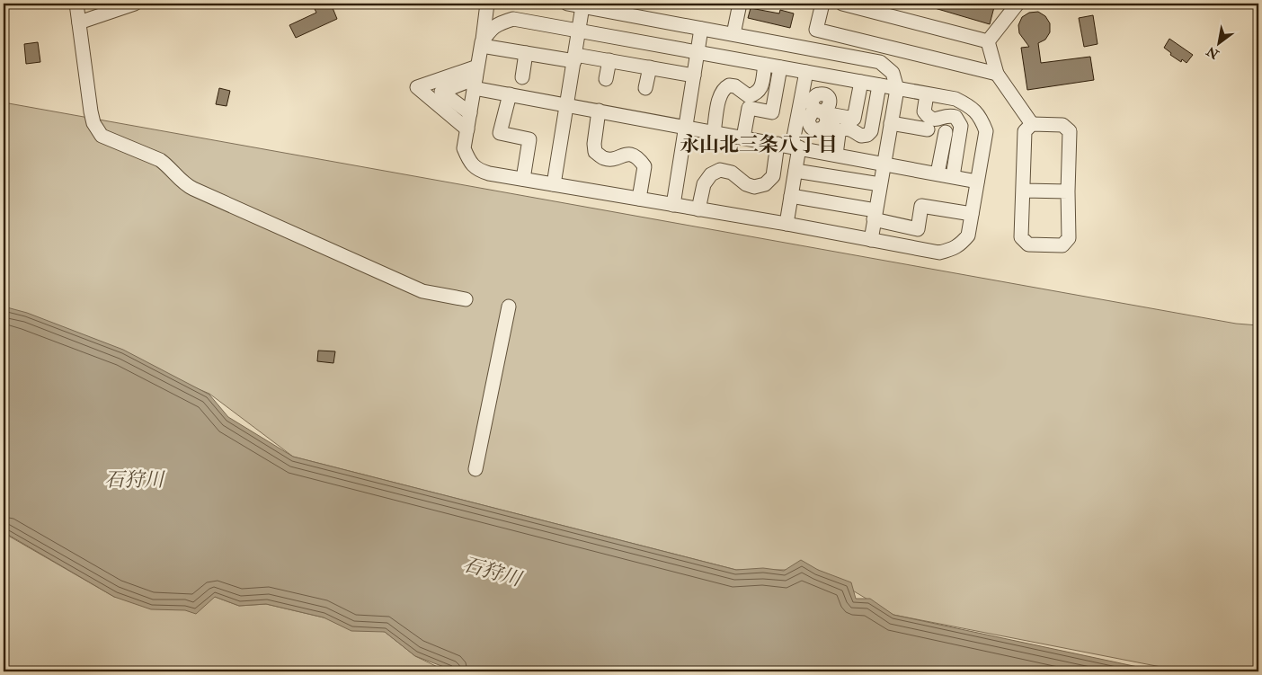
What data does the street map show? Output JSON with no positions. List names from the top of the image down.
{
  "districts": ["永山北三条八丁目"],
  "water": ["石狩川"],
  "north": "bottom left"
}
